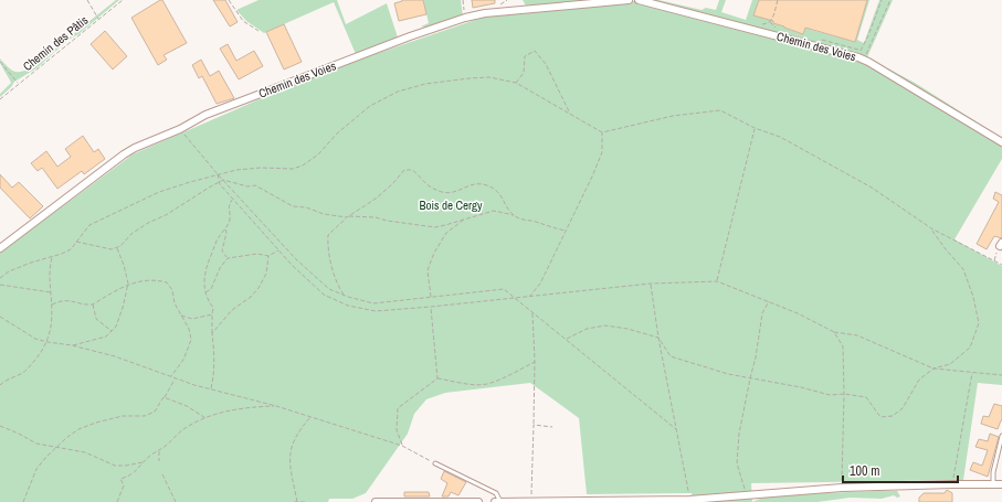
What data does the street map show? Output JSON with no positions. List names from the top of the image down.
{
  "streets": {
    "street": ["Chemin des Voies"],
    "path": ["Chemin des Pâtis"]
  },
  "parks": ["Bois de Cergy"],
  "scale_bar": "100 m"
}
